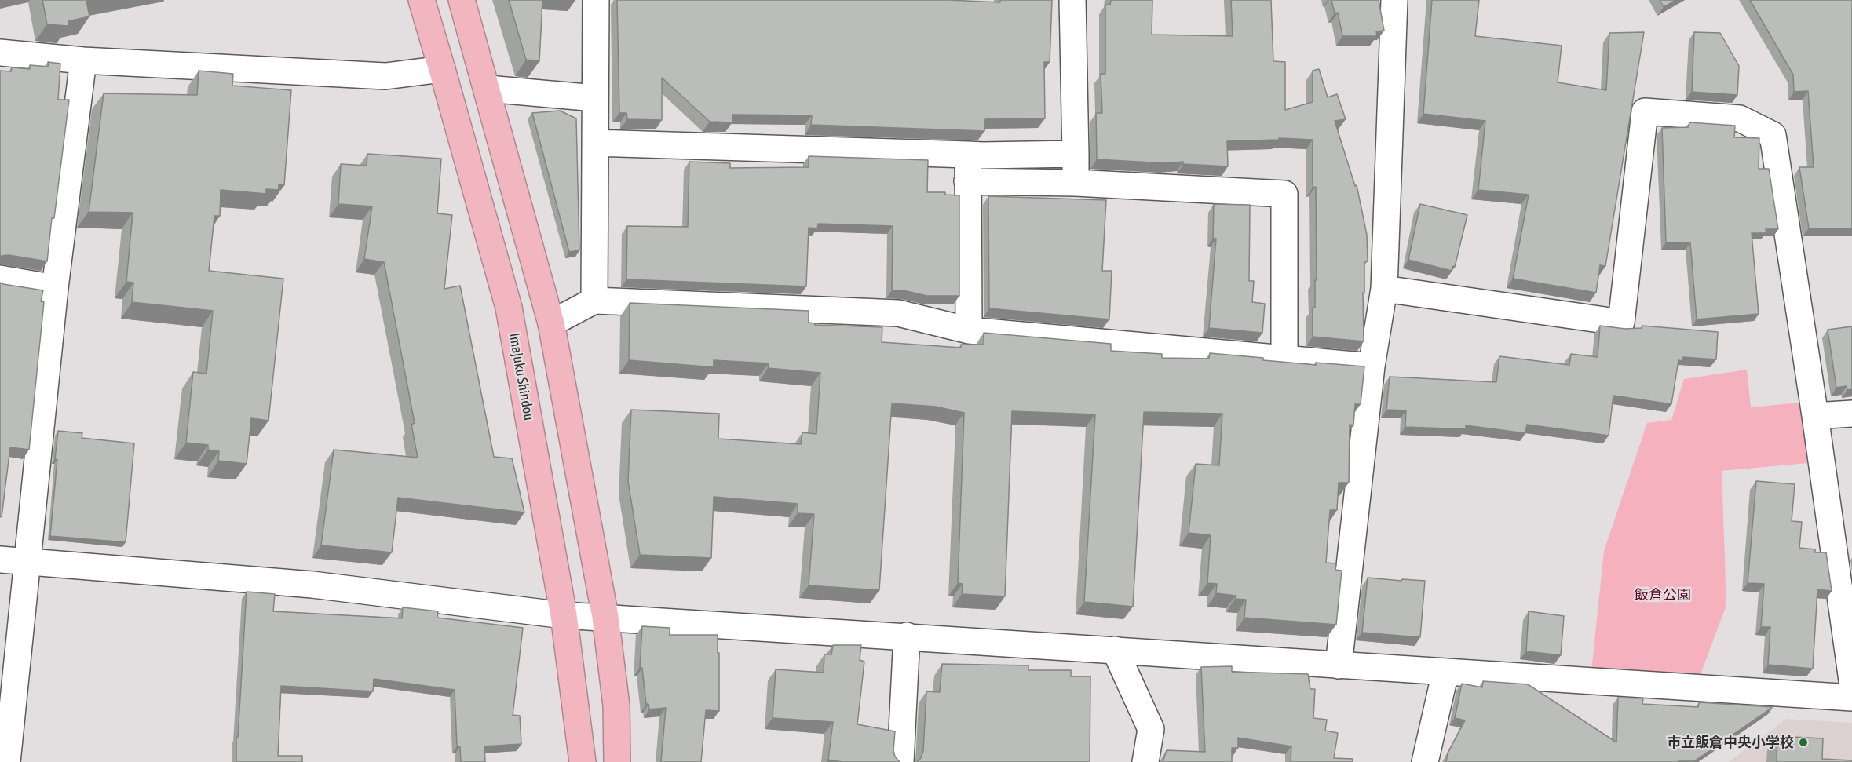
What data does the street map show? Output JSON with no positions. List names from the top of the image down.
{
  "streets": {
    "highway": ["Imajuku Shindou"]
  },
  "parks": ["飯倉公園"],
  "places": ["市立飯倉中央小学校"]
}
